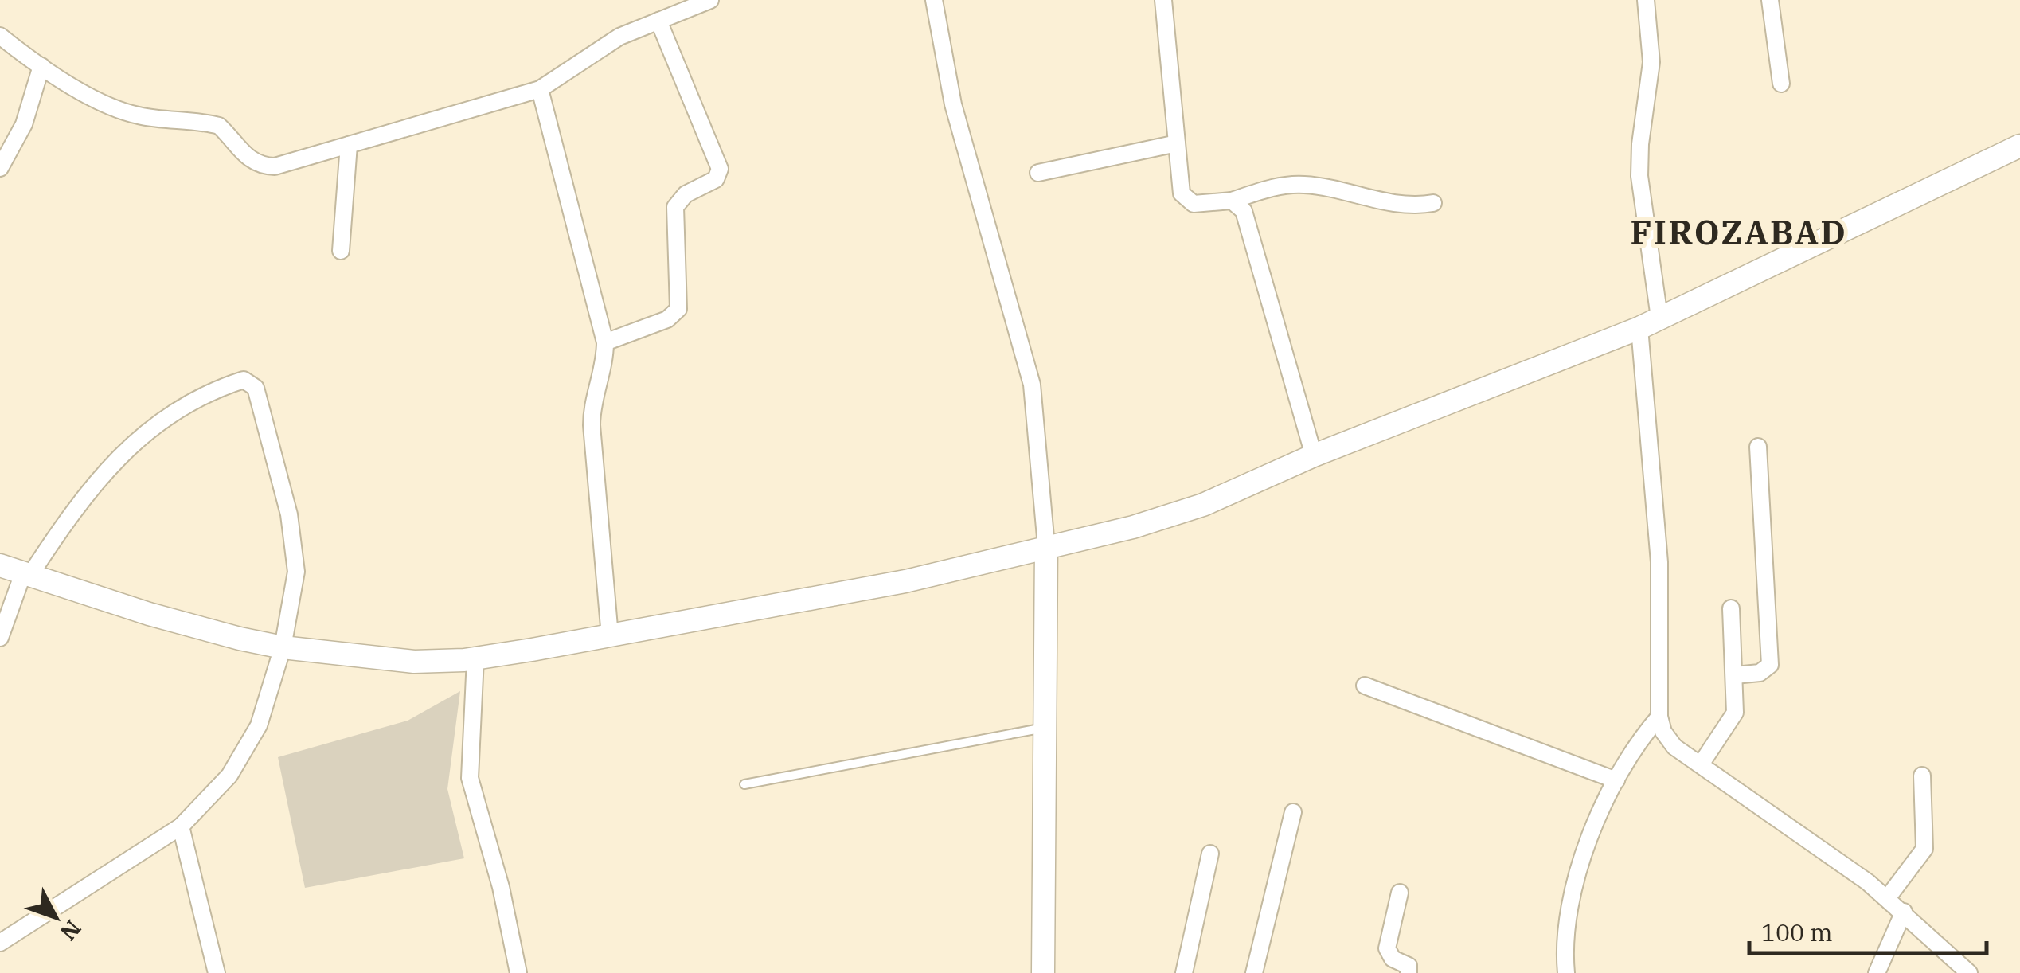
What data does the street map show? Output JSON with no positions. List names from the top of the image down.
{
  "districts": ["FIROZABAD"],
  "scale_bar": "100 m",
  "north": "bottom right"
}
